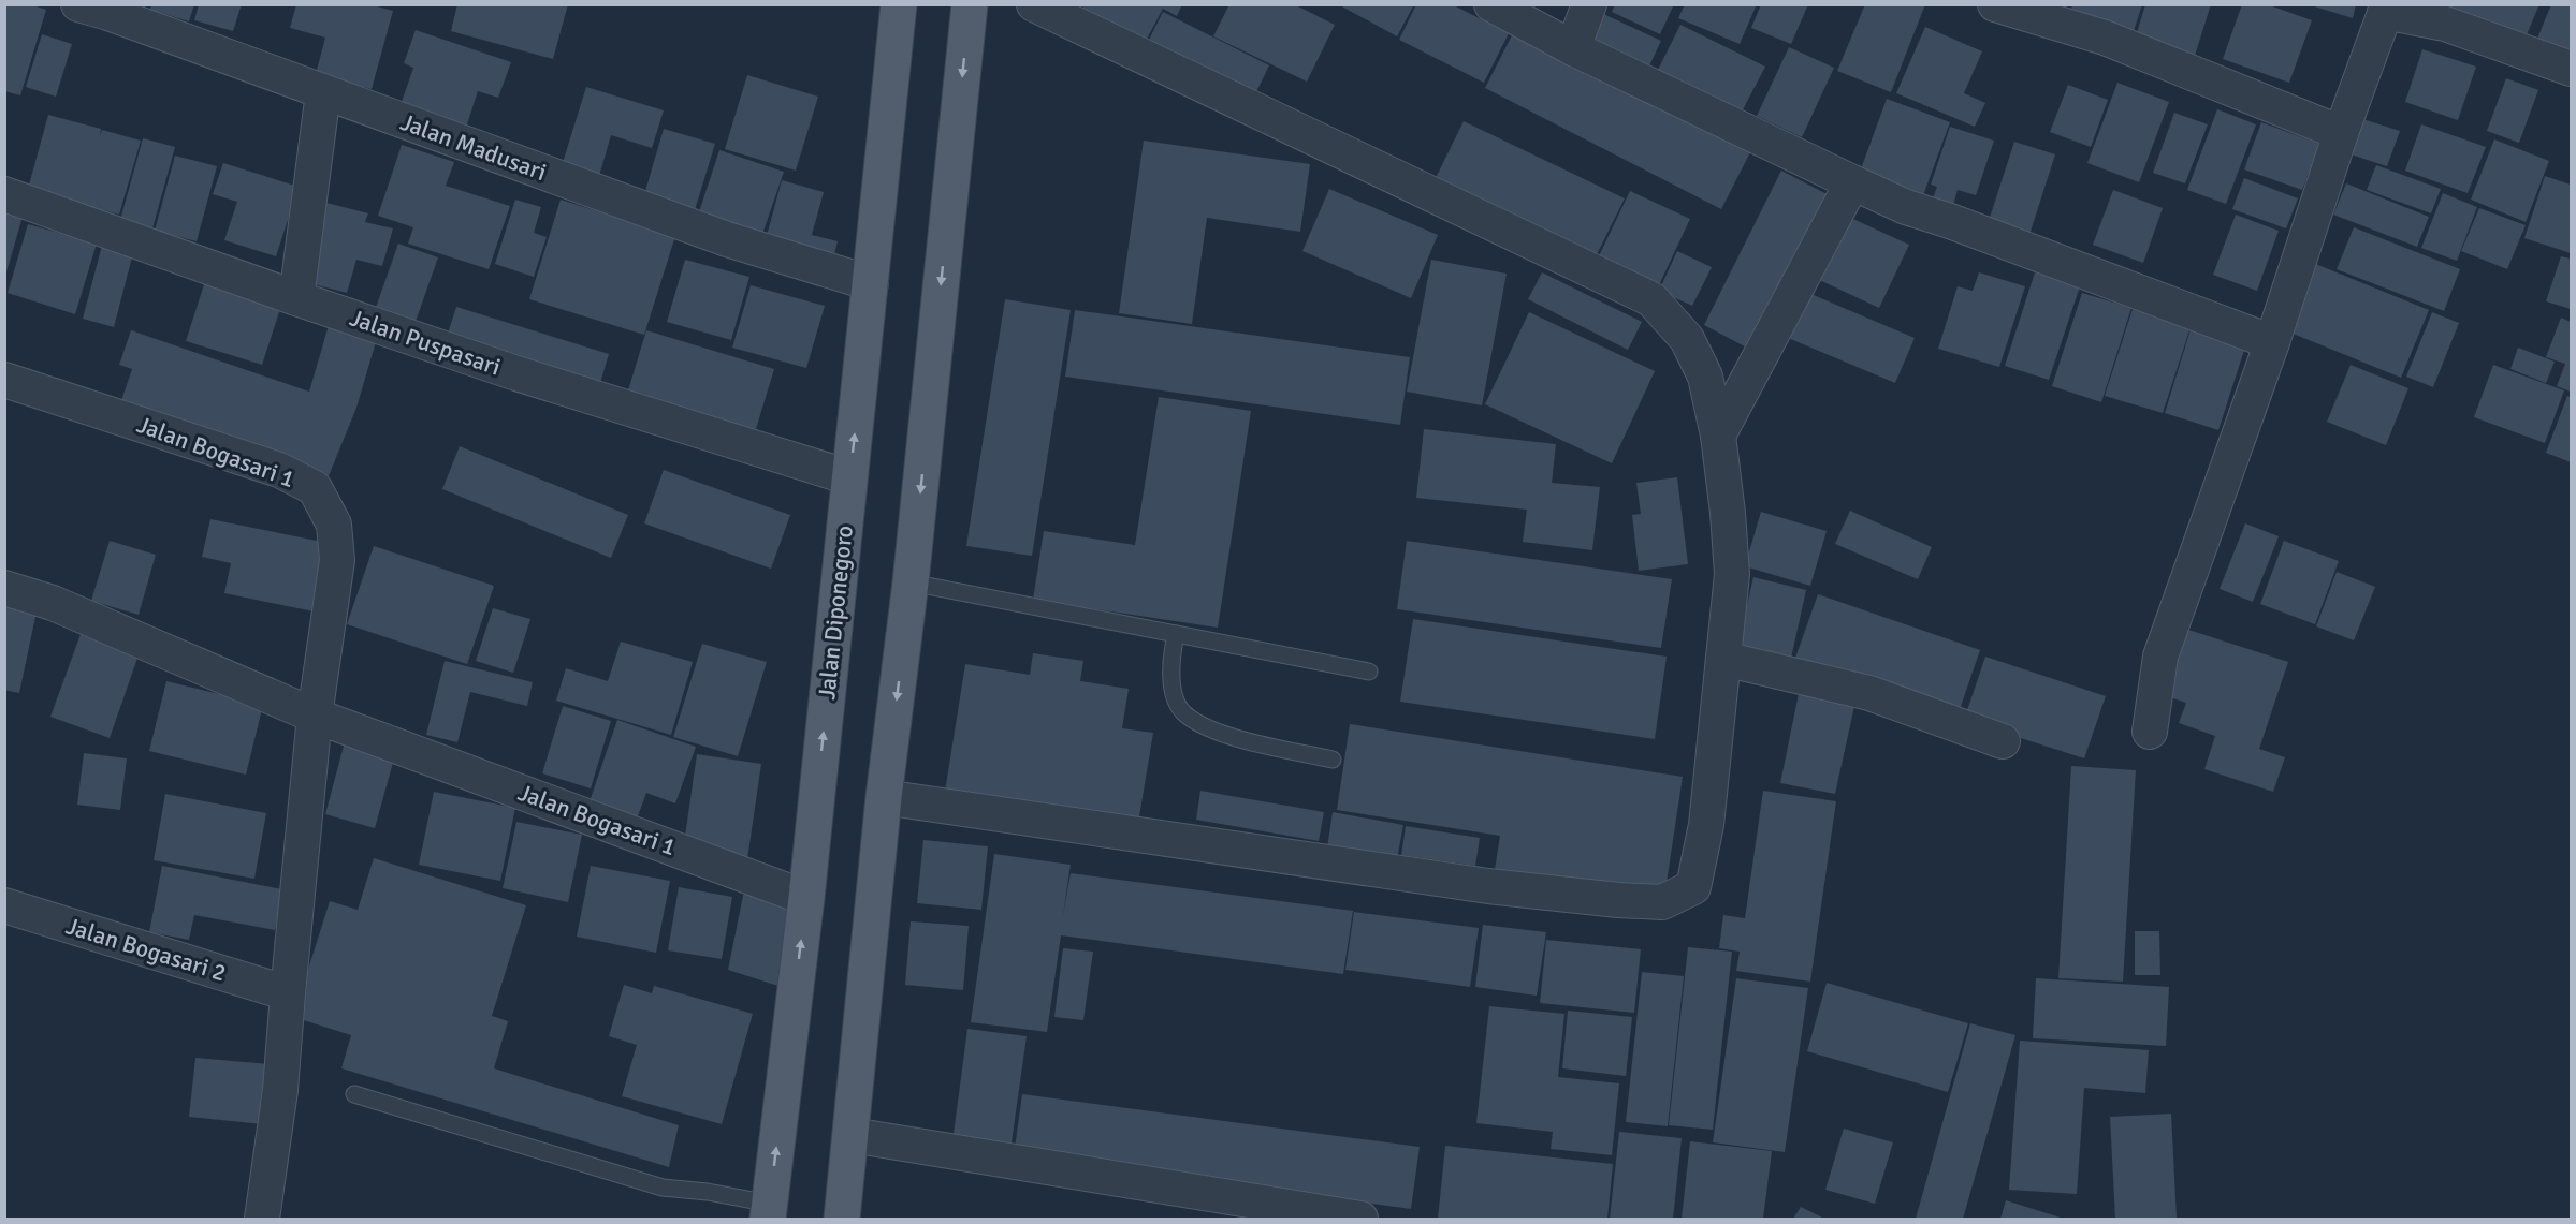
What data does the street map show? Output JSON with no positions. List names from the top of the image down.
{
  "streets": {
    "main road": ["Jalan Diponegoro"],
    "street": [
      "Jalan Madusari",
      "Jalan Puspasari",
      "Jalan Bogasari 1",
      "Jalan Bogasari 2"
    ]
  },
  "crossings": [
    ["Jalan Madusari", "Jalan Diponegoro"],
    ["Jalan Puspasari", "Jalan Diponegoro"],
    ["Jalan Bogasari 1", "Jalan Diponegoro"]
  ]
}
